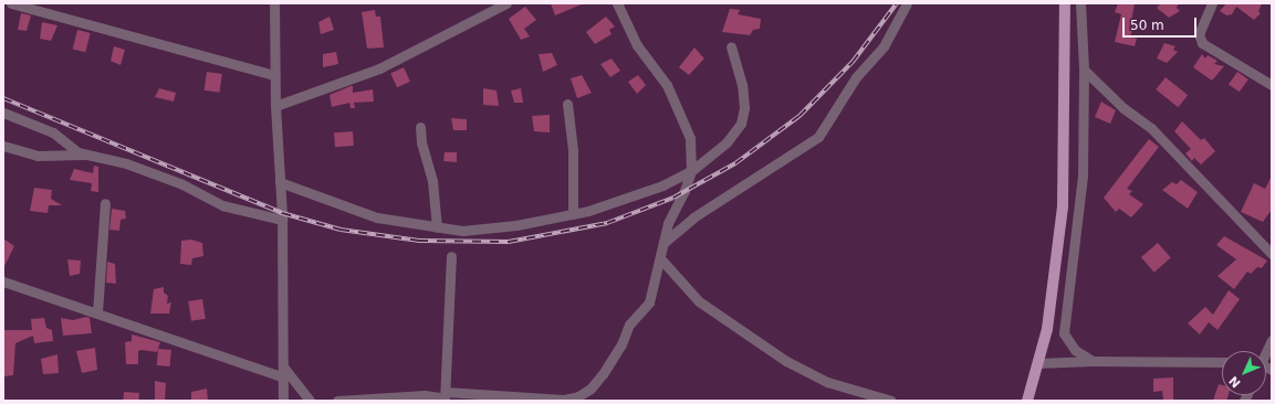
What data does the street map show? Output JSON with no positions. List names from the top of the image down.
{
  "scale_bar": "50 m",
  "north": "bottom left"
}
